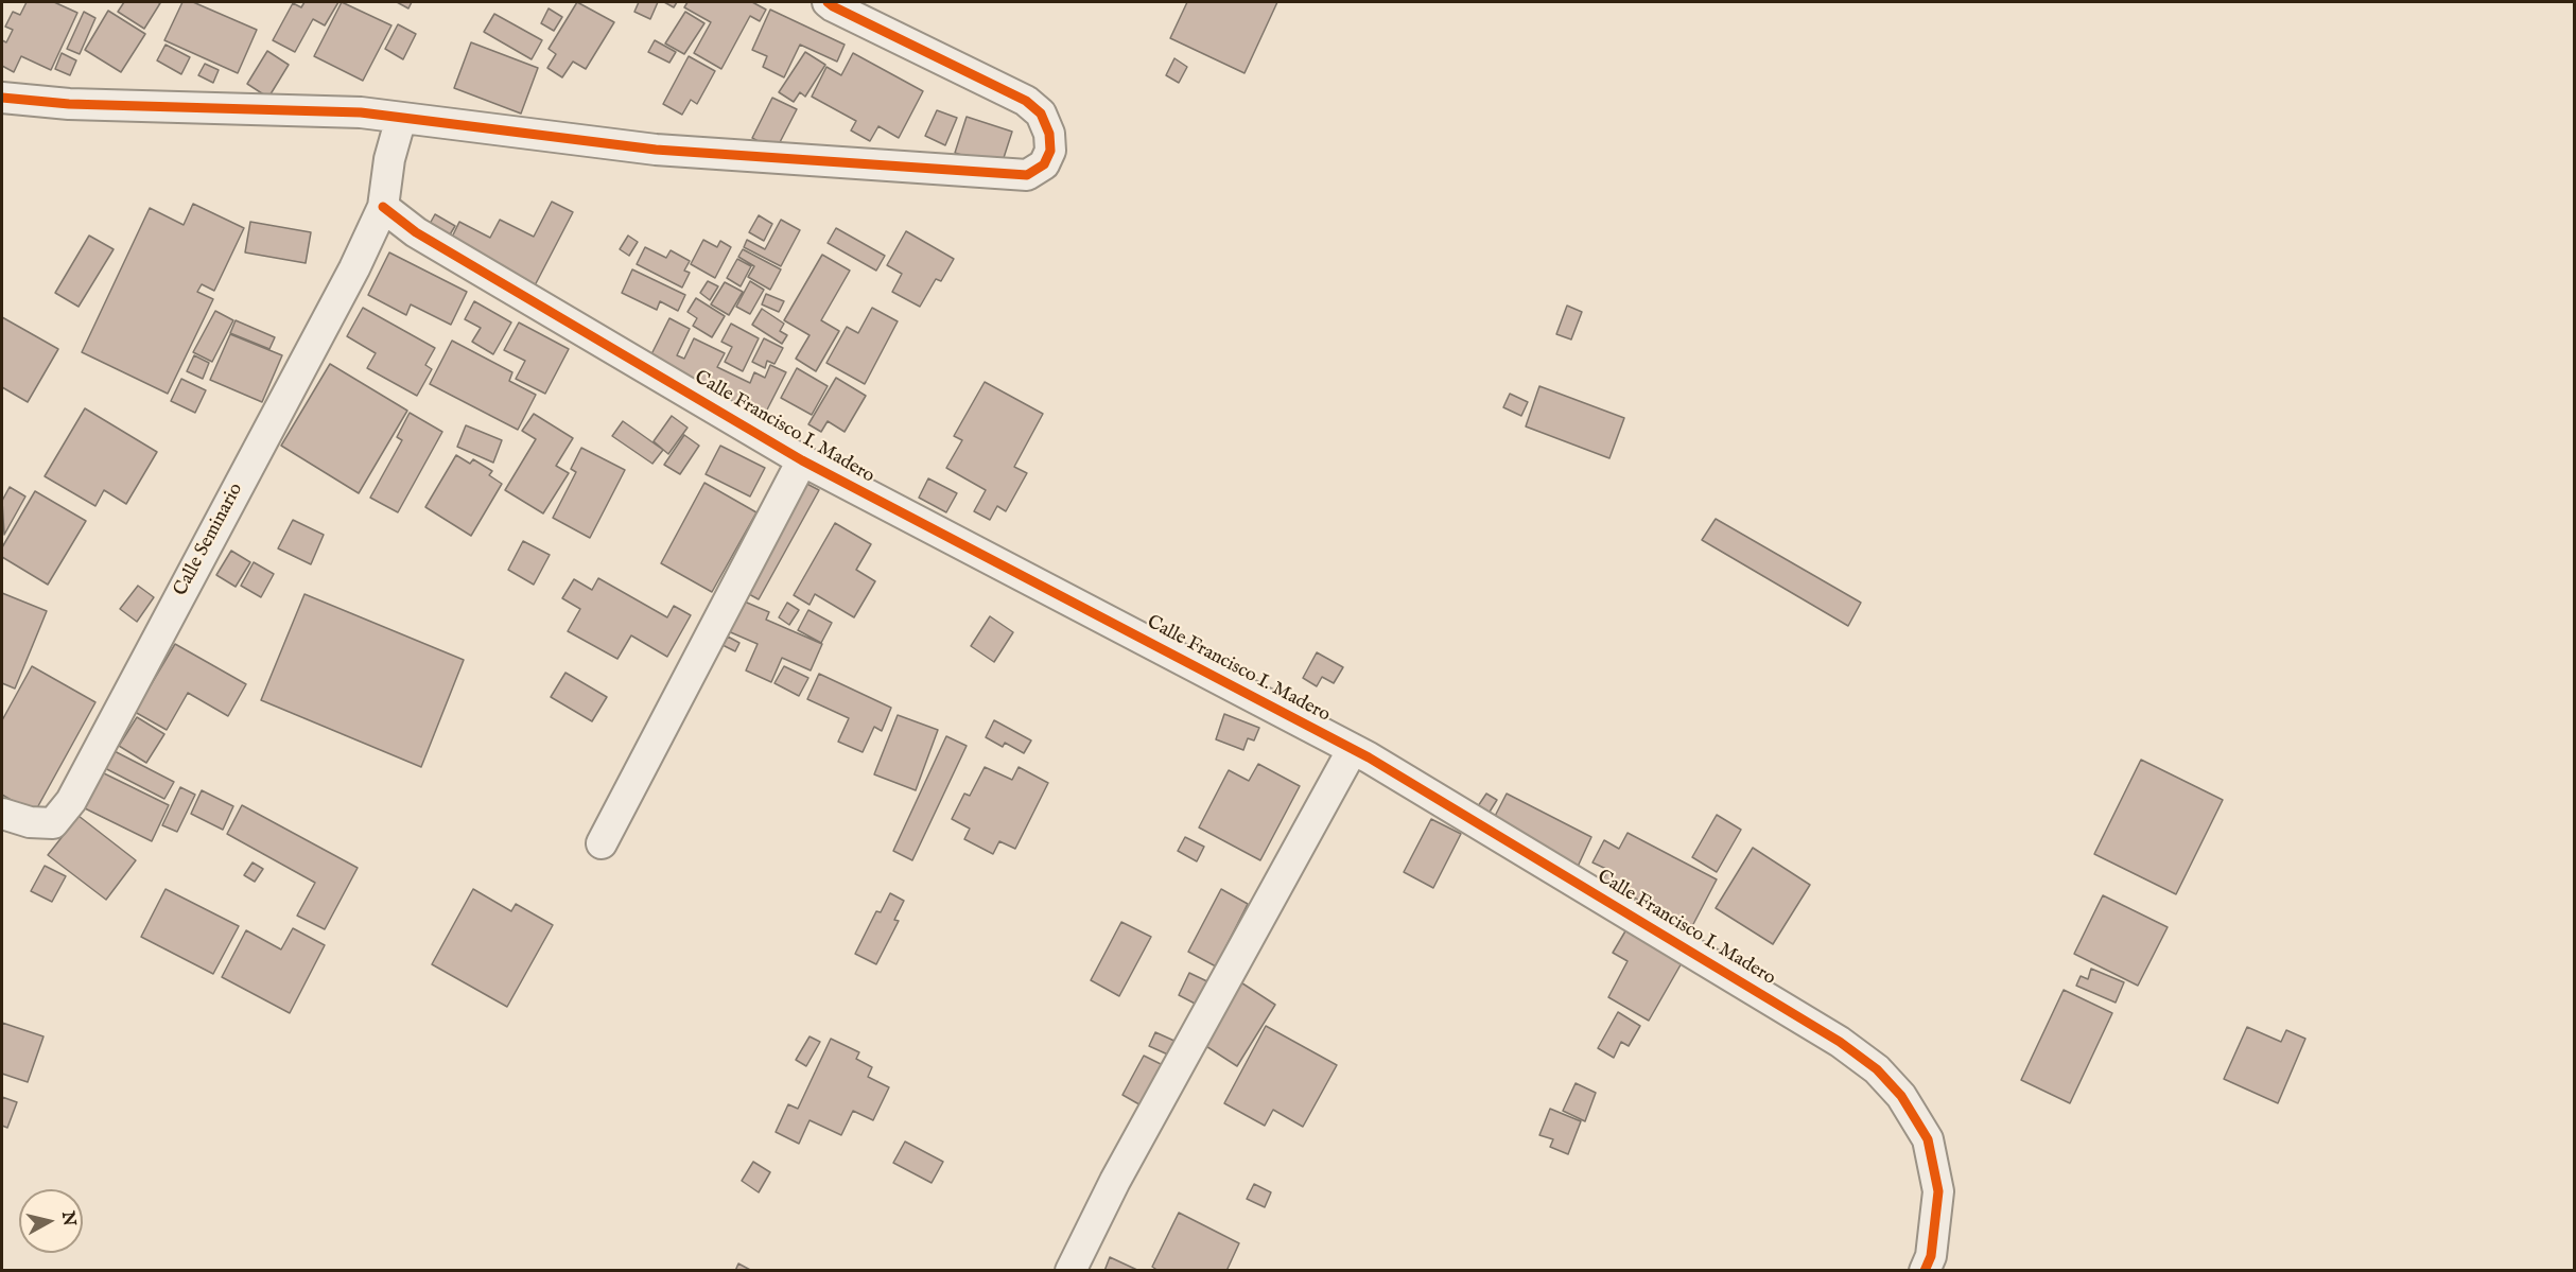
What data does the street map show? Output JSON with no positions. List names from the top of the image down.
{
  "streets": {
    "street": ["Calle Francisco I. Madero", "Calle Seminario"]
  },
  "crossings": [
    ["Calle Francisco I. Madero", "Calle Seminario"]
  ],
  "north": "right"
}
